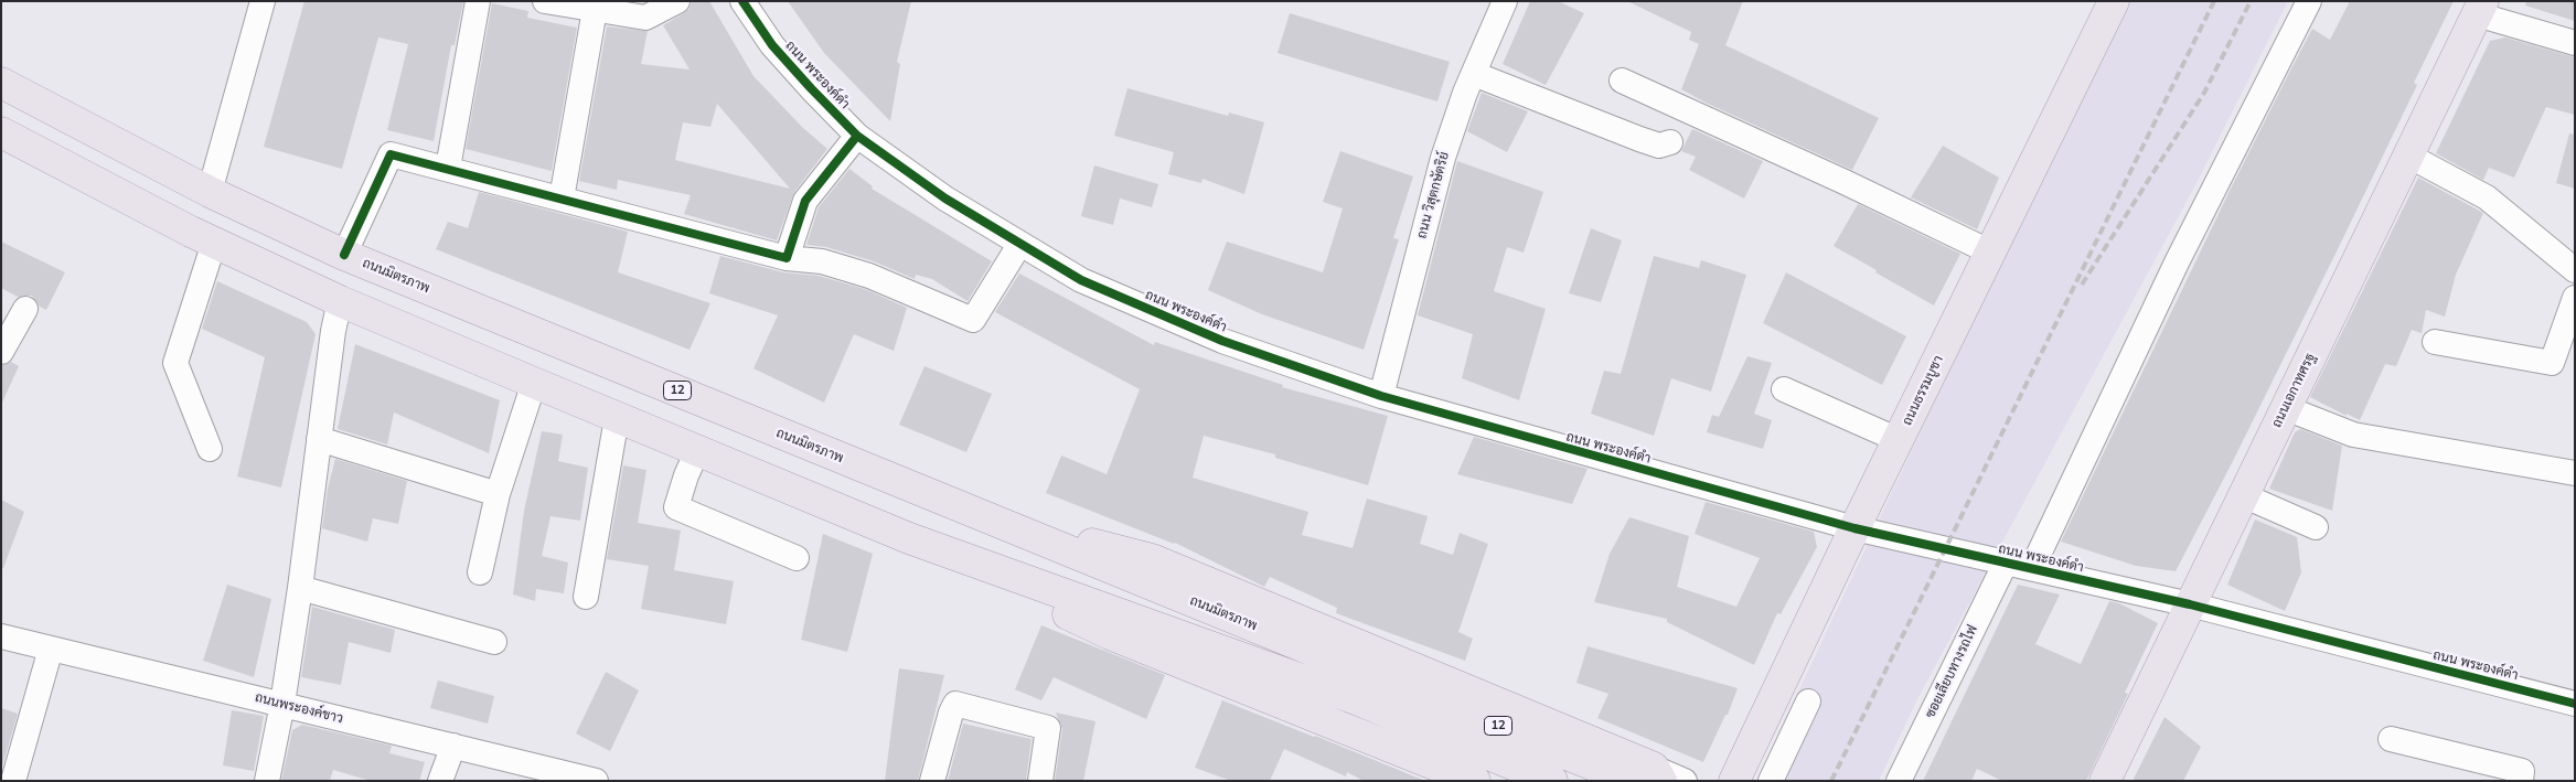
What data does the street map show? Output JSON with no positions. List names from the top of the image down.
{
  "streets": {
    "main road": [
      "ถนนมิตรภาพ",
      "12",
      "ถนนธรรมบูชา",
      "ถนนเอกาทศรฐ"
    ],
    "street": [
      "ถนน พระองค์ดำ",
      "ถนน วิสุตกษัตริย์",
      "ซอยเลียบทางรถไฟ",
      "ถนนพระองค์ขาว"
    ]
  },
  "crossings": [
    ["ถนน พระองค์ดำ", "ถนน วิสุตกษัตริย์"],
    ["ถนน พระองค์ดำ", "ถนนธรรมบูชา"],
    ["ถนน พระองค์ดำ", "ถนนเอกาทศรฐ"],
    ["ถนน พระองค์ดำ", "ซอยเลียบทางรถไฟ"]
  ]
}
